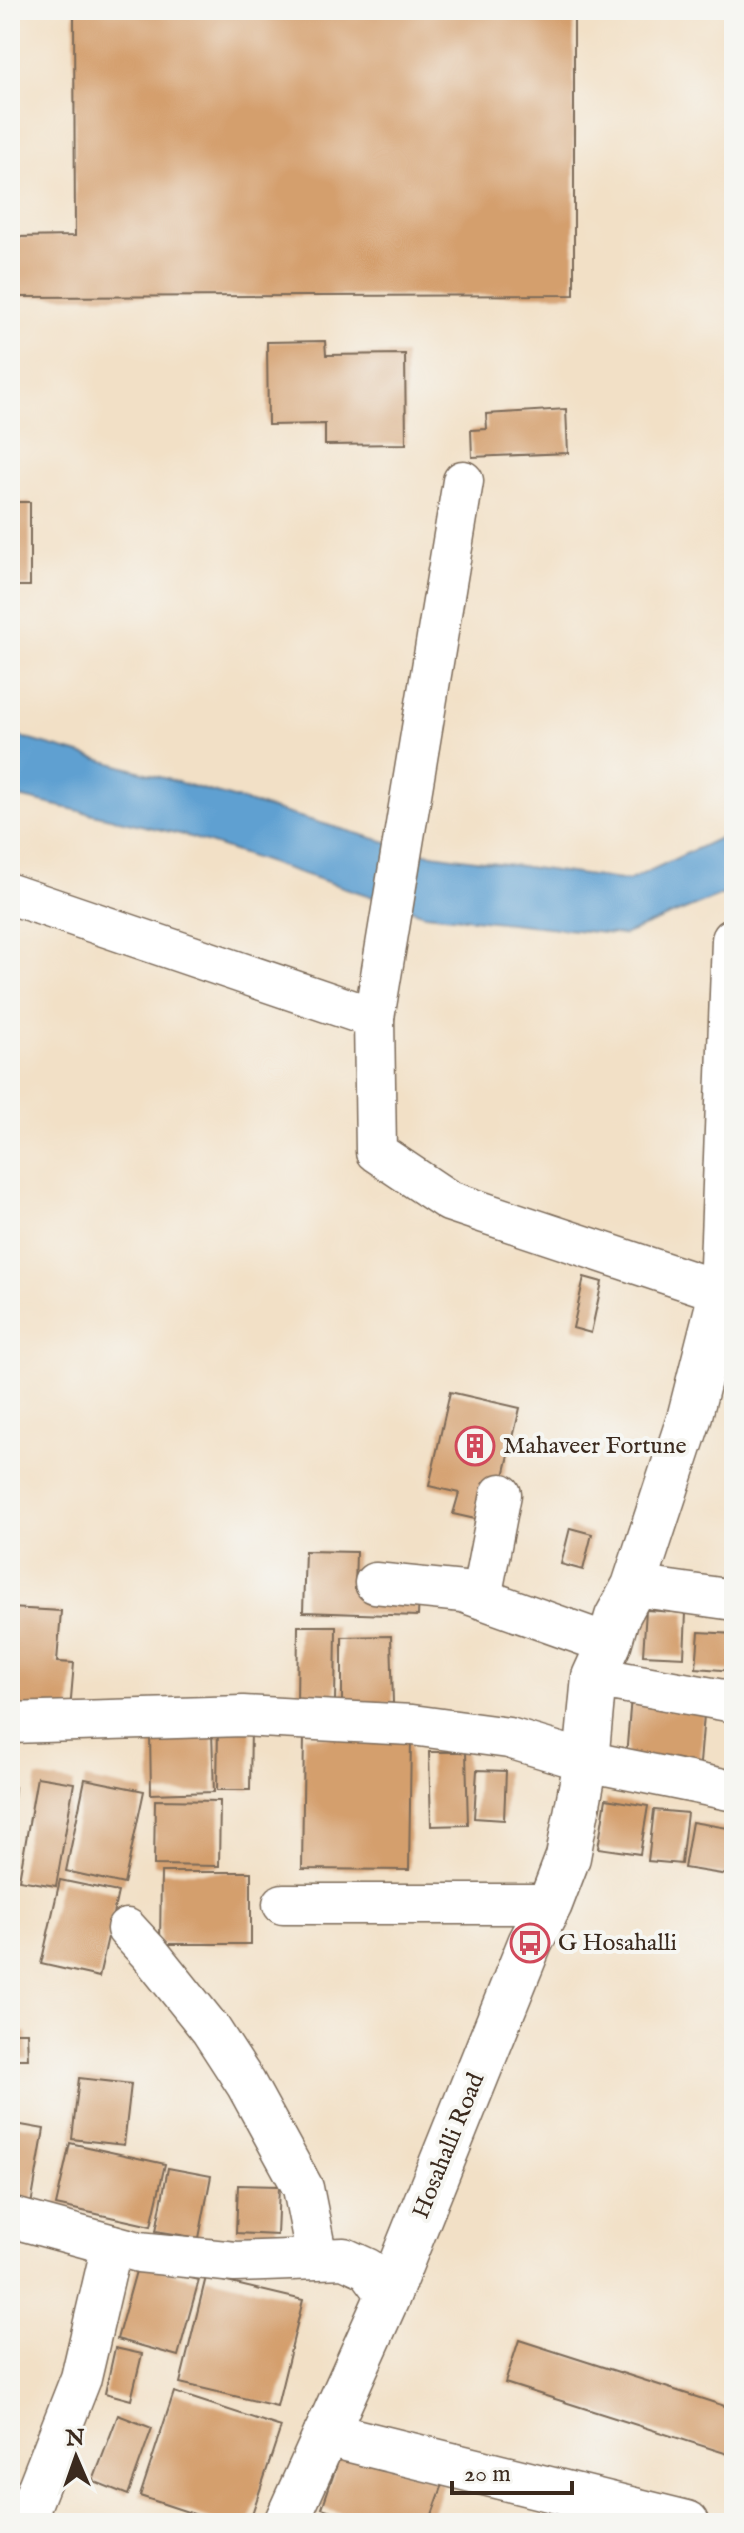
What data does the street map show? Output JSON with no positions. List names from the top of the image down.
{
  "streets": {
    "street": ["Hosahalli Road"]
  },
  "places": {
    "building": ["Mahaveer Fortune"],
    "bus stop": ["G Hosahalli"]
  },
  "scale_bar": "20 m",
  "north": "top"
}
